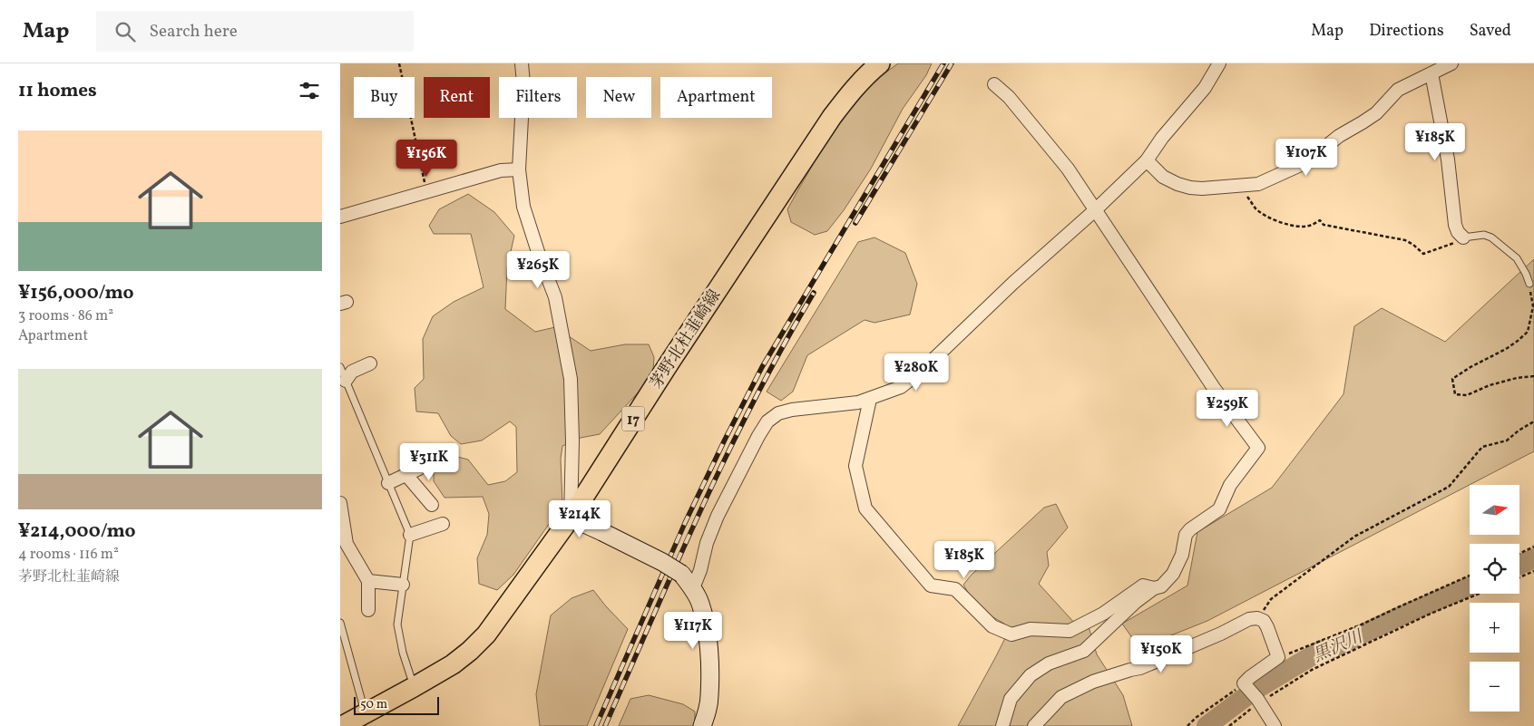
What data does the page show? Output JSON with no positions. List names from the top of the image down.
{
  "streets": {
    "main road": ["茅野北杜韮崎線", "17"]
  },
  "water": ["黒沢川"],
  "scale_bar": "50 m",
  "north": "right",
  "page": {
    "header": "Map",
    "search": "Search here",
    "nav": ["Map", "Directions", "Saved"],
    "heading": "11 homes",
    "chip": [
      "Buy",
      "Rent",
      "Filters",
      "New",
      "Apartment"
    ],
    "list": [
      {
        "name": "¥156,000/mo",
        "note": "3 rooms · 86 m² · Apartment"
      },
      {
        "name": "¥214,000/mo",
        "note": "4 rooms · 116 m² · 茅野北杜韮崎線"
      }
    ],
    "price": [
      "¥185K",
      "¥107K",
      "¥156K",
      "¥265K",
      "¥280K",
      "¥259K",
      "¥311K",
      "¥214K",
      "¥185K",
      "¥117K",
      "¥150K"
    ],
    "map_buttons": ["+", "−"],
    "scale": "50 m"
  }
}
